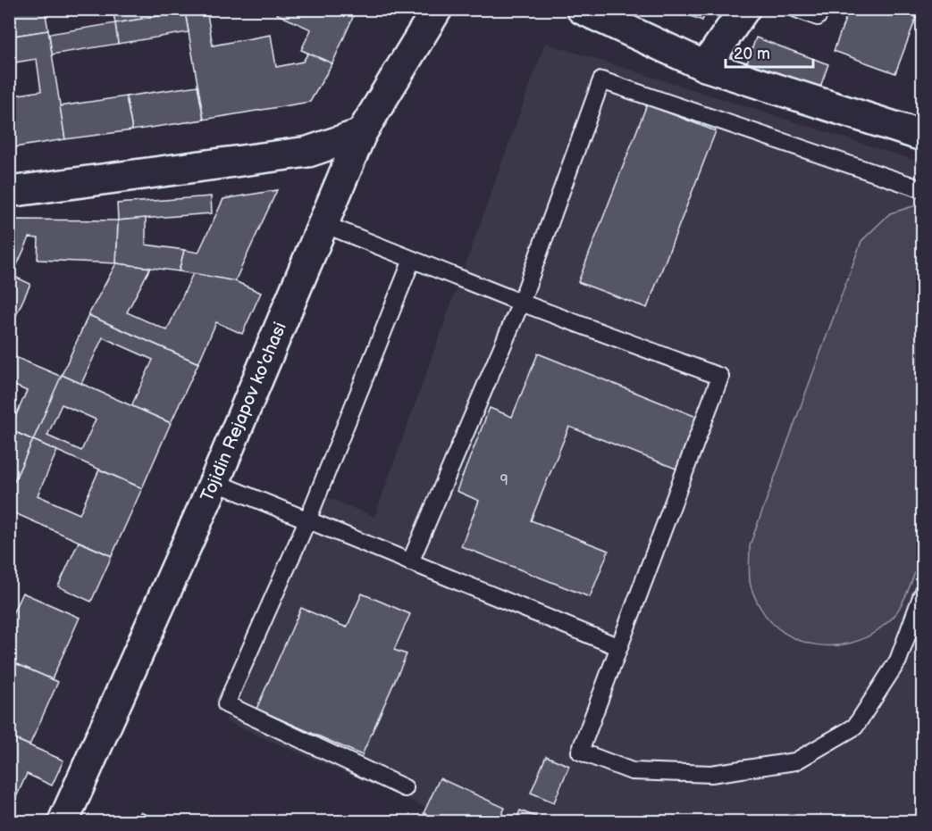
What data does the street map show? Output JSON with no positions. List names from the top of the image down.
{
  "streets": {
    "street": ["Tojidin Rejapov ko'chasi"]
  },
  "house_numbers": ["9"],
  "scale_bar": "20 m"
}
